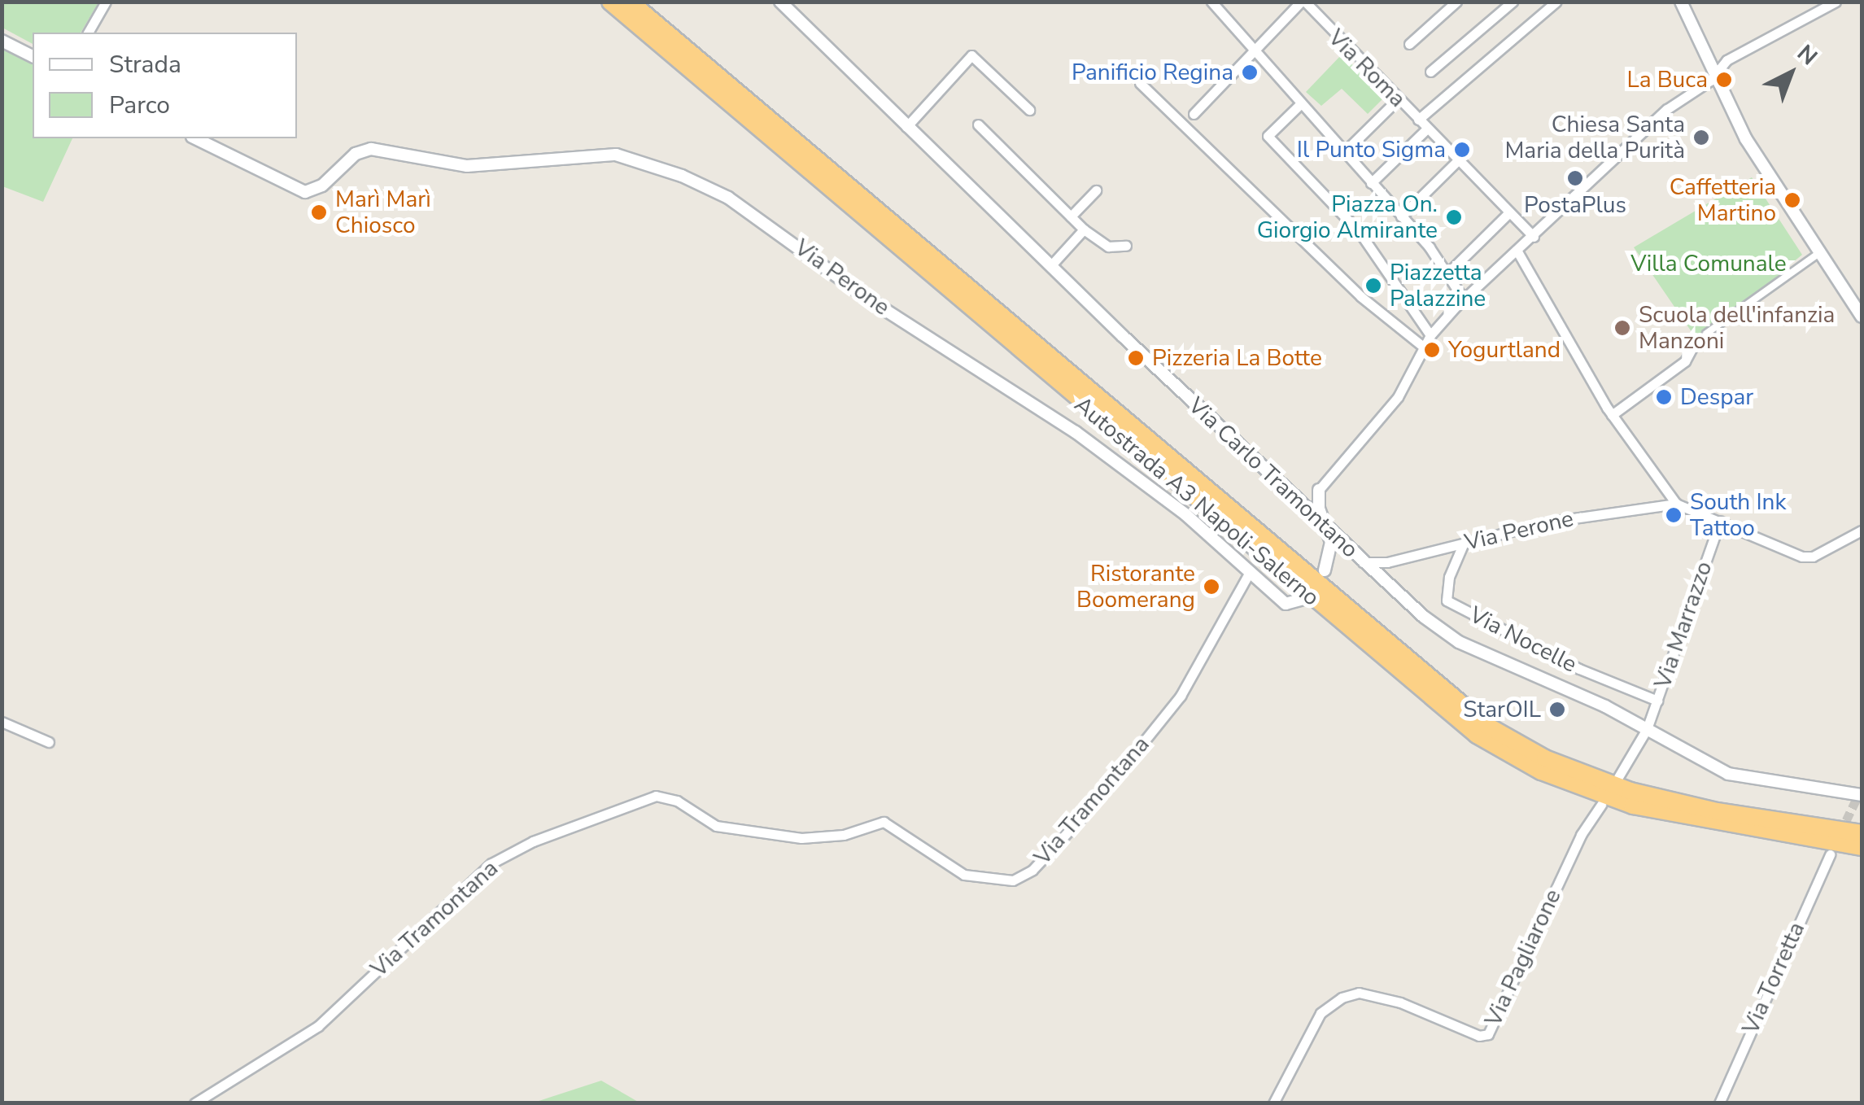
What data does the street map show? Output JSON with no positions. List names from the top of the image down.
{
  "streets": {
    "highway": ["Autostrada A3 Napoli-Salerno"],
    "street": [
      "Via Roma",
      "Via Perone",
      "Via Carlo Tramontano",
      "Via Marrazzo",
      "Via Nocelle",
      "Via Tramontana",
      "Via Pagliarone",
      "Via Torretta"
    ]
  },
  "crossings": [
    ["Via Perone", "Via Carlo Tramontano"],
    ["Via Perone", "Via Nocelle"],
    ["Via Perone", "Via Tramontana"],
    ["Via Carlo Tramontano", "Via Marrazzo"],
    ["Via Marrazzo", "Via Nocelle"]
  ],
  "parks": ["Villa Comunale"],
  "places": [
    "Panificio Regina",
    "La Buca",
    "Chiesa Santa Maria della Purità",
    "Il Punto Sigma",
    "PostaPlus",
    "Caffetteria Martino",
    "Marì Marì Chiosco",
    "Piazza On. Giorgio Almirante",
    "Piazzetta Palazzine",
    "Scuola dell'infanzia Manzoni",
    "Yogurtland",
    "Pizzeria La Botte",
    "Despar",
    "South Ink Tattoo",
    "Ristorante Boomerang",
    "StarOIL"
  ],
  "legend": ["Strada", "Parco"],
  "north": "top right"
}
